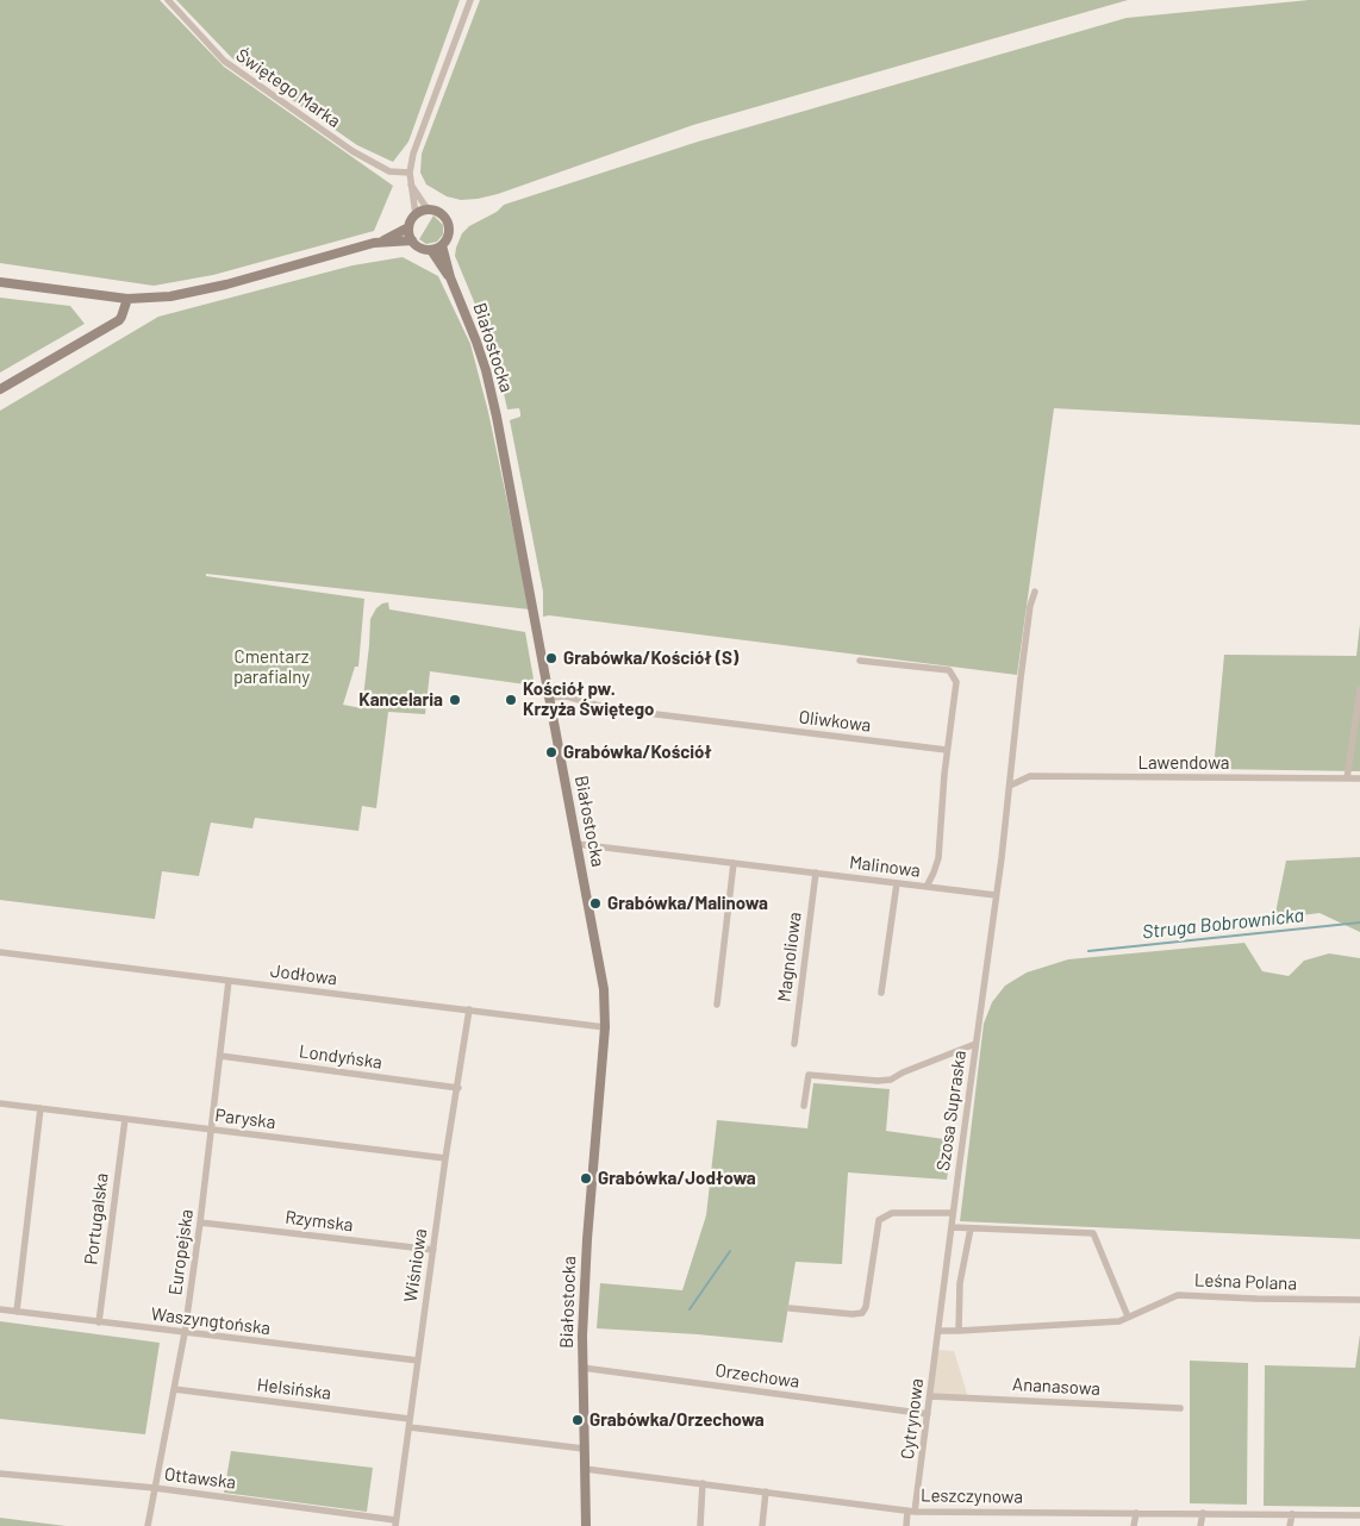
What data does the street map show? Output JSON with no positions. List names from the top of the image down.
{
  "streets": {
    "street": [
      "Świętego Marka",
      "Białostocka",
      "Oliwkowa",
      "Lawendowa",
      "Malinowa",
      "Magnoliowa",
      "Jodłowa",
      "Londyńska",
      "Szosa Supraska",
      "Paryska",
      "Portugalska",
      "Rzymska",
      "Europejska",
      "Wiśniowa",
      "Leśna Polana",
      "Waszyngtońska",
      "Orzechowa",
      "Ananasowa",
      "Helsińska",
      "Cytrynowa",
      "Ottawska",
      "Leszczynowa"
    ]
  },
  "crossings": [
    ["Białostocka", "Oliwkowa"],
    ["Białostocka", "Malinowa"],
    ["Białostocka", "Jodłowa"],
    ["Białostocka", "Orzechowa"],
    ["Białostocka", "Helsińska"],
    ["Białostocka", "Leszczynowa"],
    ["Malinowa", "Magnoliowa"],
    ["Malinowa", "Szosa Supraska"],
    ["Jodłowa", "Europejska"],
    ["Jodłowa", "Wiśniowa"],
    ["Londyńska", "Europejska"],
    ["Londyńska", "Wiśniowa"],
    ["Szosa Supraska", "Leśna Polana"],
    ["Szosa Supraska", "Cytrynowa"],
    ["Paryska", "Portugalska"],
    ["Paryska", "Europejska"],
    ["Paryska", "Wiśniowa"],
    ["Portugalska", "Waszyngtońska"],
    ["Rzymska", "Europejska"],
    ["Rzymska", "Wiśniowa"],
    ["Europejska", "Waszyngtońska"],
    ["Europejska", "Helsińska"],
    ["Europejska", "Ottawska"],
    ["Wiśniowa", "Waszyngtońska"],
    ["Wiśniowa", "Helsińska"],
    ["Wiśniowa", "Ottawska"],
    ["Leśna Polana", "Cytrynowa"],
    ["Orzechowa", "Cytrynowa"],
    ["Ananasowa", "Cytrynowa"],
    ["Cytrynowa", "Leszczynowa"]
  ],
  "water": ["Struga Bobrownicka"],
  "parks": ["Cmentarz parafialny"],
  "places": [
    "Grabówka/Kościół (S)",
    "Kancelaria",
    "Kościół pw. Krzyża Świętego",
    "Grabówka/Kościół",
    "Grabówka/Malinowa",
    "Grabówka/Jodłowa",
    "Grabówka/Orzechowa"
  ]
}
